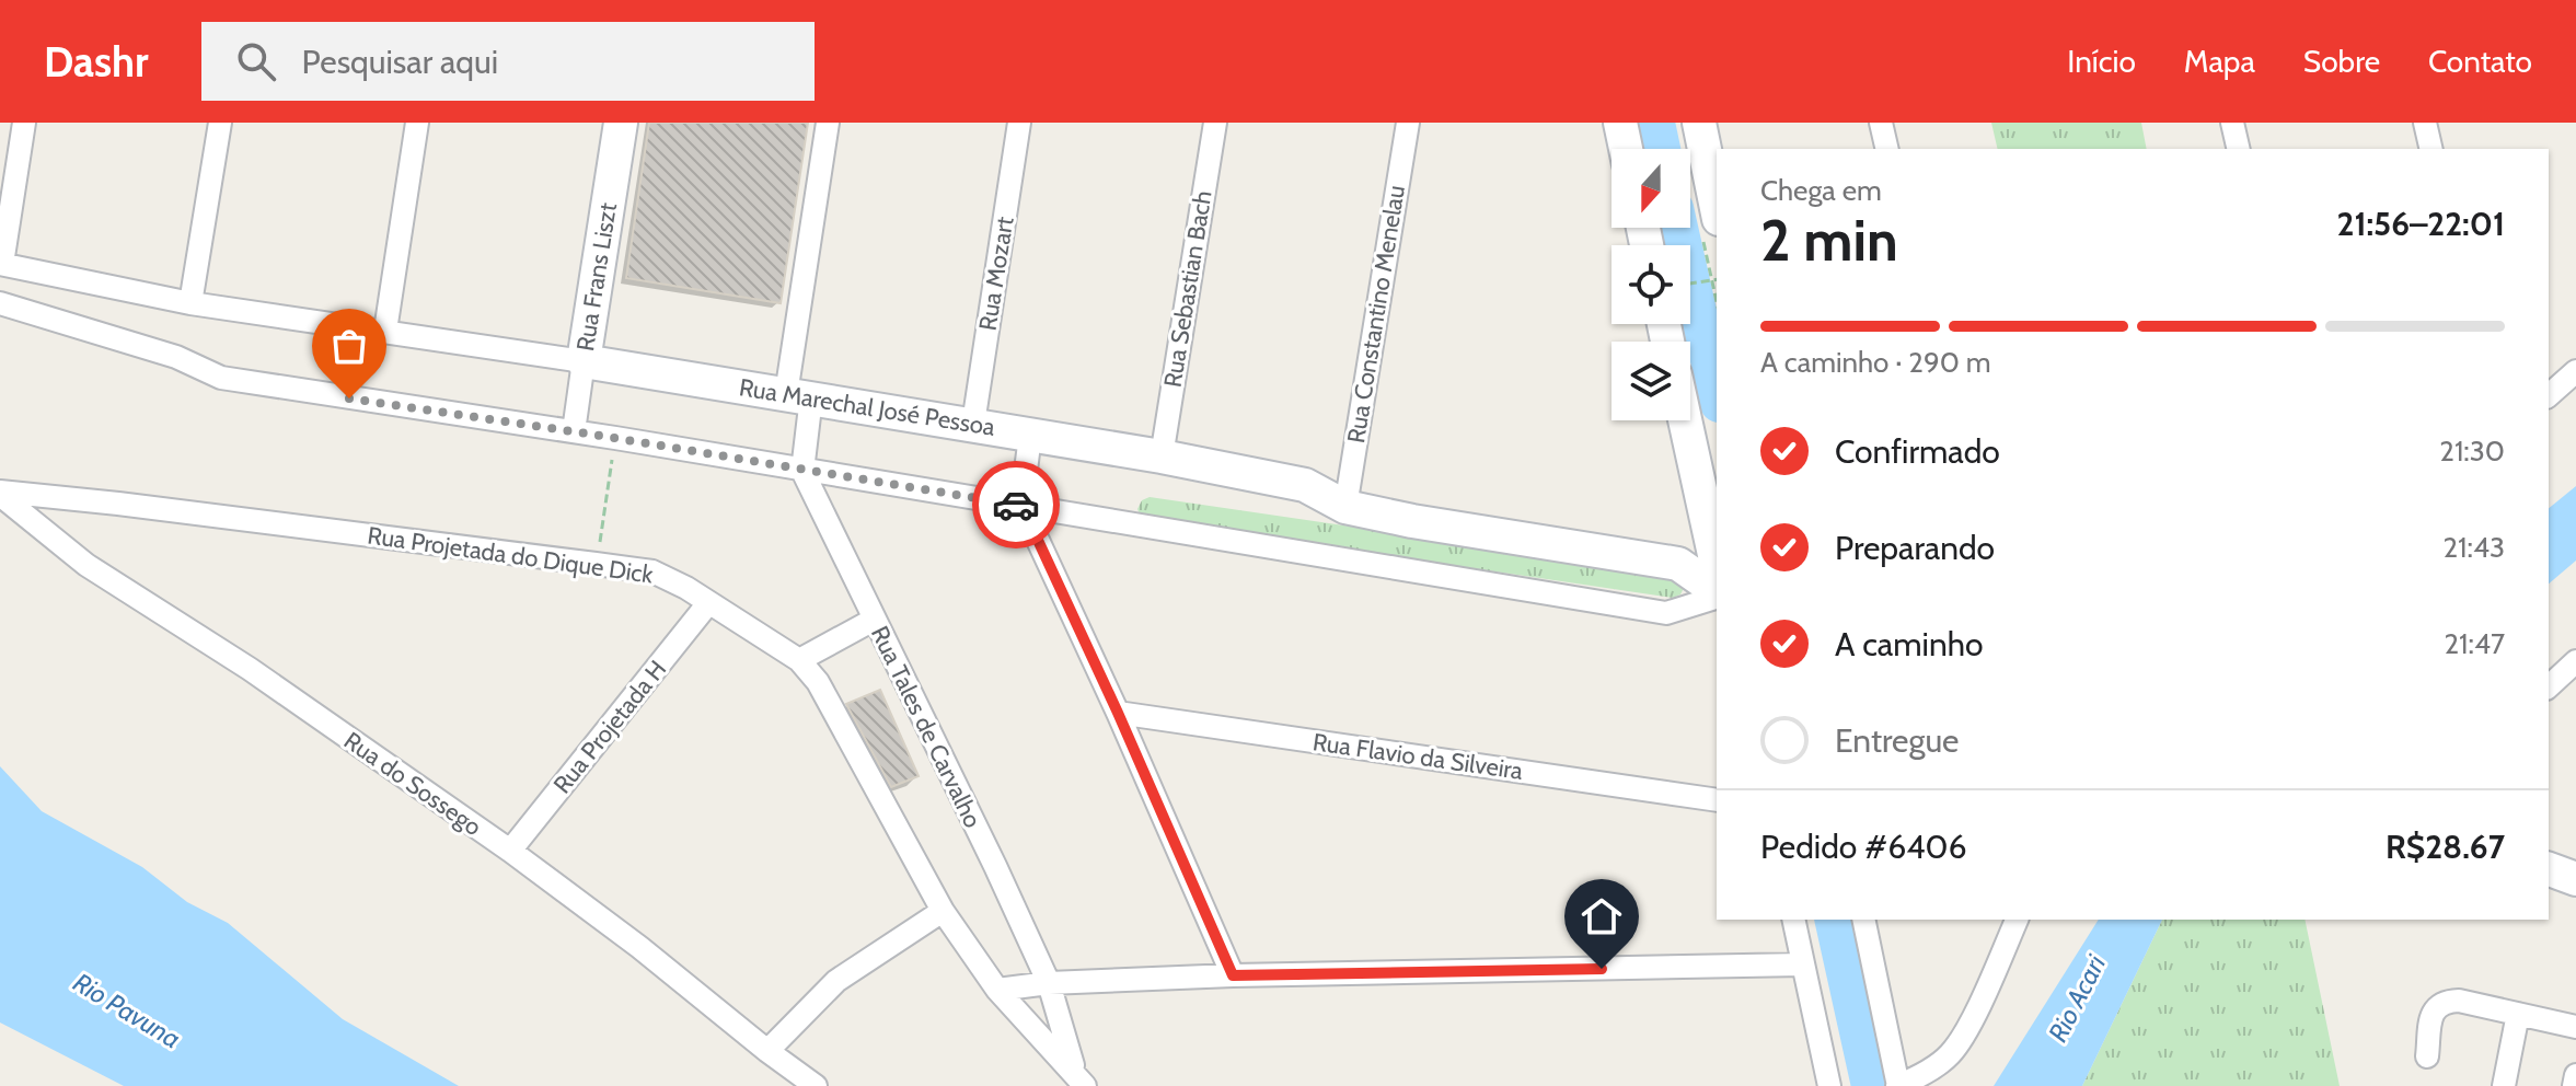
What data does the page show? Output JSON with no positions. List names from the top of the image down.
{
  "streets": {
    "street": [
      "Rua Mozart",
      "Rua Frans Liszt",
      "Rua Sebastian Bach",
      "Rua Constantino Menelau",
      "Rua Marechal José Pessoa",
      "Rua Projetada do Dique Dick",
      "Rua Projetada H",
      "Rua Tales de Carvalho",
      "Rua Flavio da Silveira",
      "Rua do Sossego"
    ]
  },
  "crossings": [
    ["Rua Mozart", "Rua Marechal José Pessoa"],
    ["Rua Frans Liszt", "Rua Marechal José Pessoa"],
    ["Rua Sebastian Bach", "Rua Marechal José Pessoa"],
    ["Rua Constantino Menelau", "Rua Marechal José Pessoa"],
    ["Rua Marechal José Pessoa", "Rua Tales de Carvalho"],
    ["Rua Projetada do Dique Dick", "Rua Projetada H"],
    ["Rua Projetada do Dique Dick", "Rua Tales de Carvalho"],
    ["Rua Projetada do Dique Dick", "Rua do Sossego"],
    ["Rua Projetada H", "Rua do Sossego"]
  ],
  "water": ["Rio Acari", "Rio Pavuna"],
  "north": "bottom",
  "page": {
    "header": "Dashr",
    "search": "Pesquisar aqui",
    "nav": [
      "Início",
      "Mapa",
      "Sobre",
      "Contato"
    ],
    "heading": ["2 min", "Chega em", "21:56–22:01"],
    "panel": ["Pedido #6406", "R$28.67"],
    "bar": "A caminho · 290 m",
    "list": [
      ["Confirmado", "21:30"],
      ["Preparando", "21:43"],
      ["A caminho", "21:47"],
      "Entregue"
    ]
  }
}
